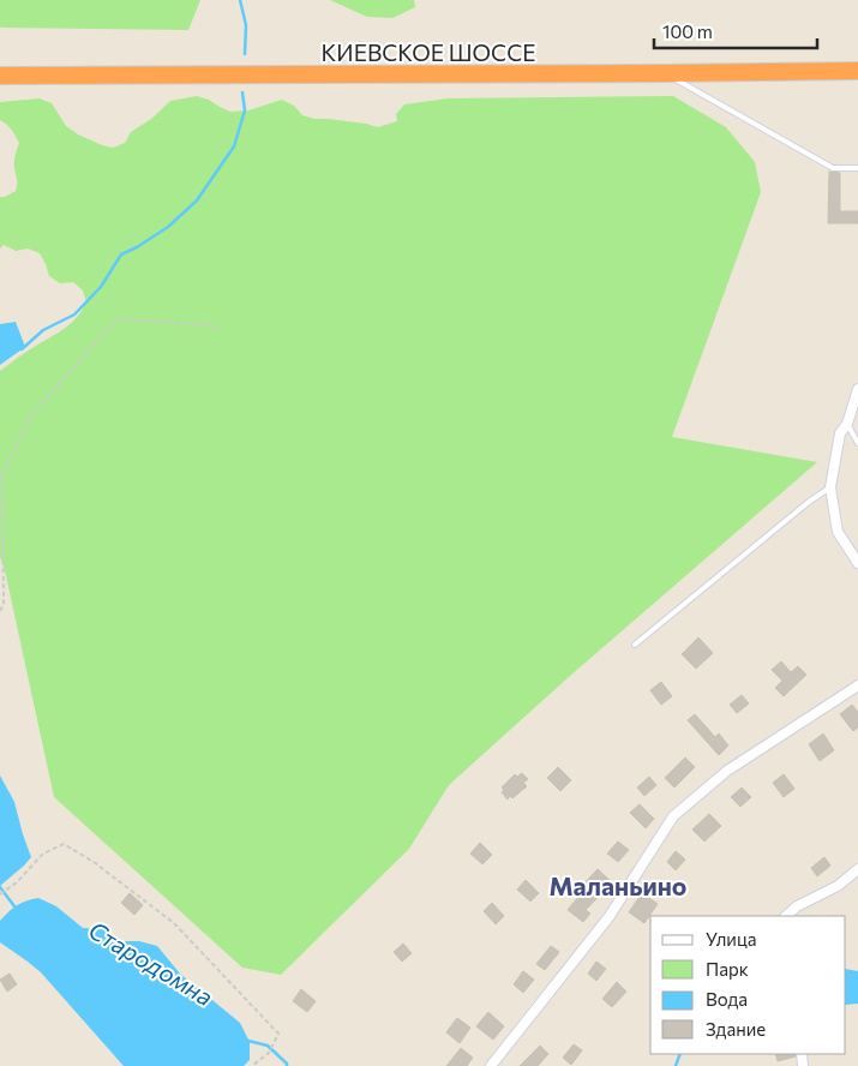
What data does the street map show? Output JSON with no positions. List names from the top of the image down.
{
  "streets": {
    "highway": ["КИЕВСКОЕ ШОССЕ"]
  },
  "districts": ["Маланьино"],
  "water": ["Стародомна"],
  "legend": [
    "Улица",
    "Парк",
    "Вода",
    "Здание"
  ],
  "scale_bar": "100 m"
}
